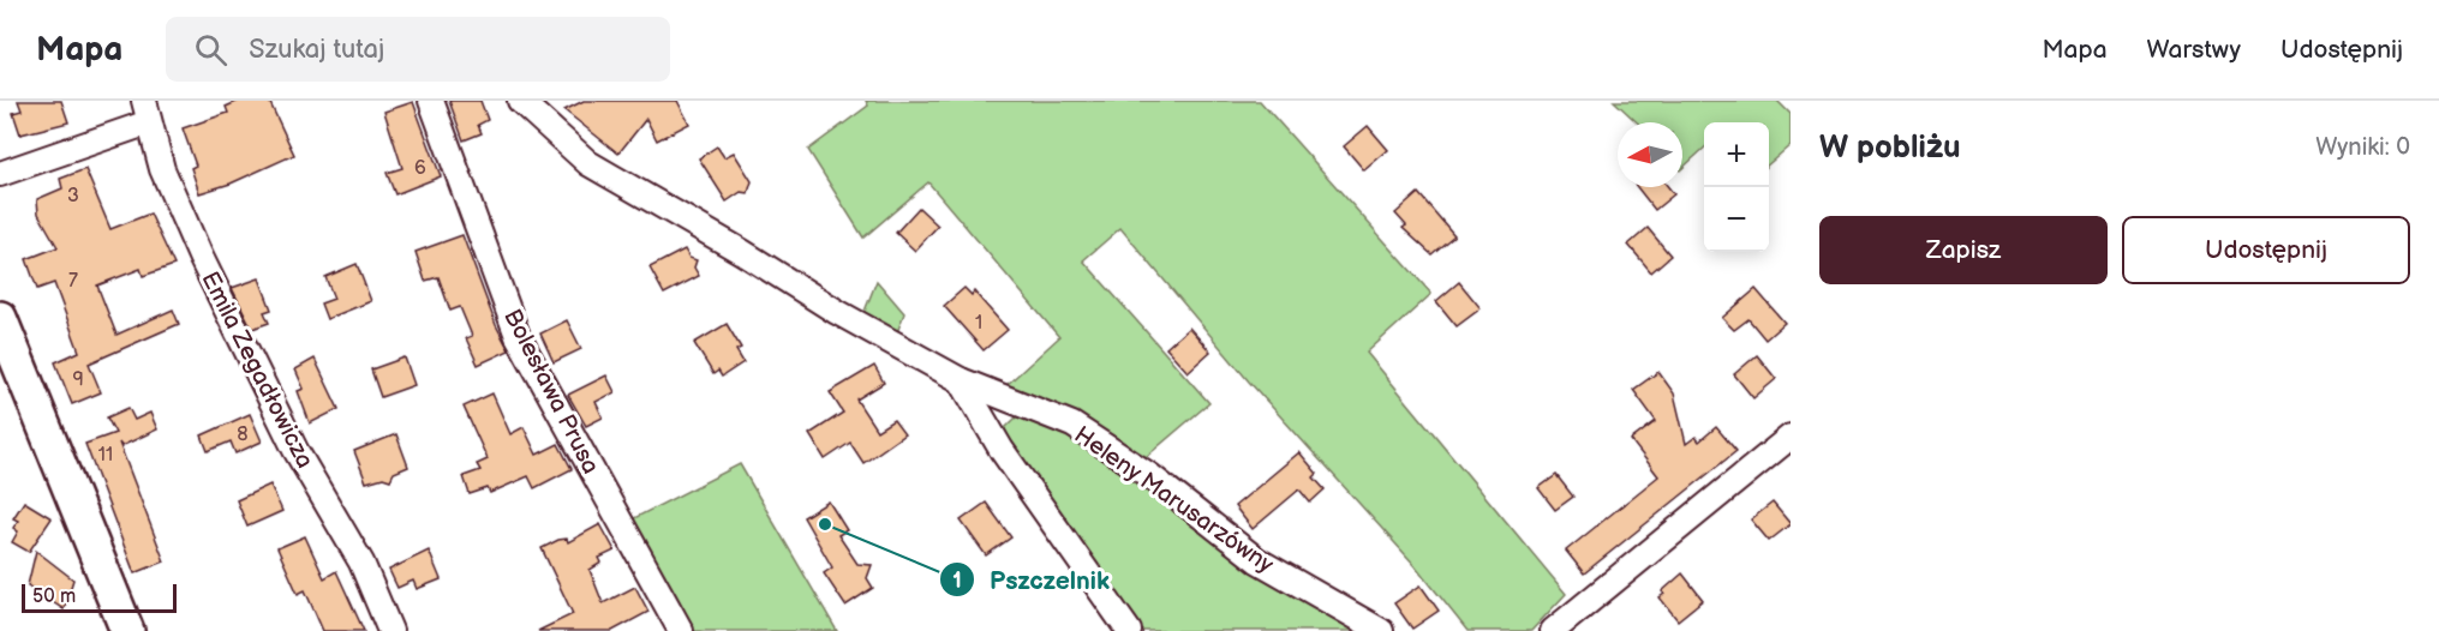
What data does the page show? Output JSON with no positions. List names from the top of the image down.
{
  "streets": {
    "street": ["Emila Zegadłowicza", "Bolesława Prusa", "Heleny Marusarzówny"]
  },
  "places": ["Pszczelnik"],
  "house_numbers": [
    "6",
    "3",
    "7",
    "1",
    "9",
    "8",
    "11"
  ],
  "scale_bar": "50 m",
  "north": "left",
  "page": {
    "header": "Mapa",
    "search": "Szukaj tutaj",
    "nav": ["Mapa", "Warstwy", "Udostępnij"],
    "heading": ["W pobliżu", "Wyniki: 0"],
    "map_buttons": ["+", "−"],
    "buttons": ["Zapisz", "Udostępnij"],
    "scale": "50 m"
  }
}
